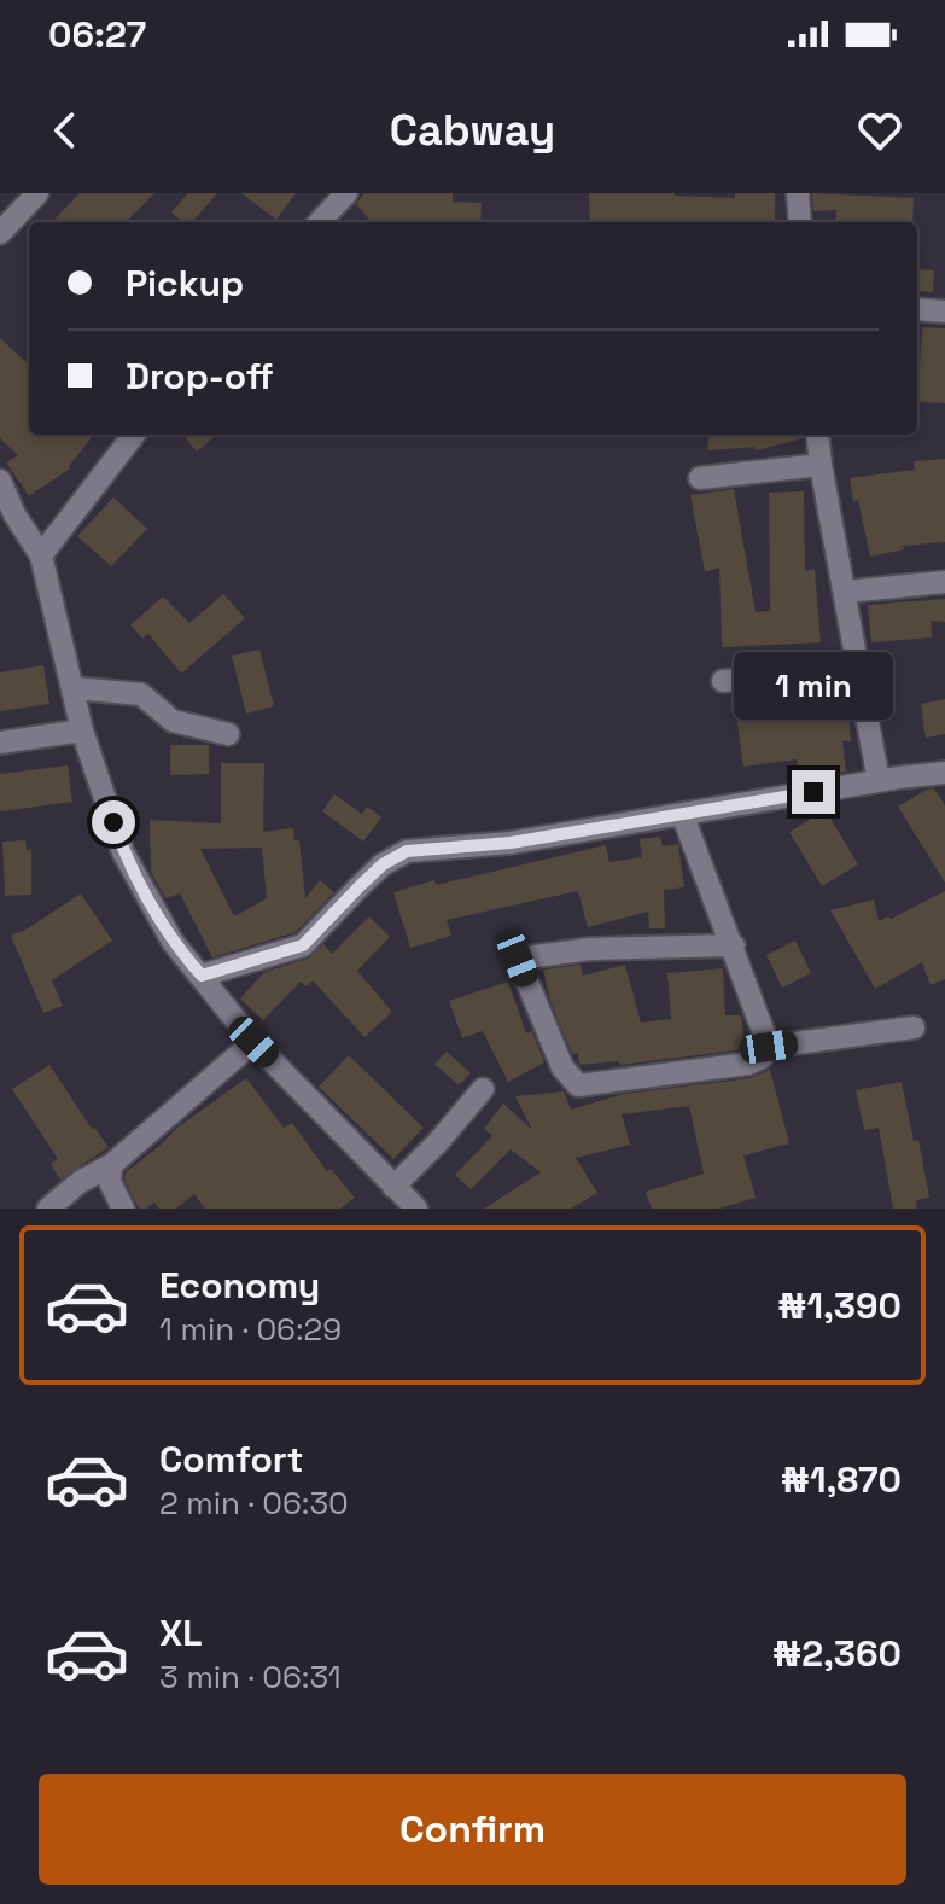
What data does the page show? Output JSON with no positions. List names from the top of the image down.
{
  "page": {
    "status": "06:27",
    "header": "Cabway",
    "banner": ["Pickup", "Drop-off"],
    "bubble": "1 min",
    "list": [
      {
        "name": "Economy",
        "note": "1 min · 06:29",
        "value": "₦1,390"
      },
      {
        "name": "Comfort",
        "note": "2 min · 06:30",
        "value": "₦1,870"
      },
      {
        "name": "XL",
        "note": "3 min · 06:31",
        "value": "₦2,360"
      }
    ],
    "buttons": "Confirm"
  }
}
